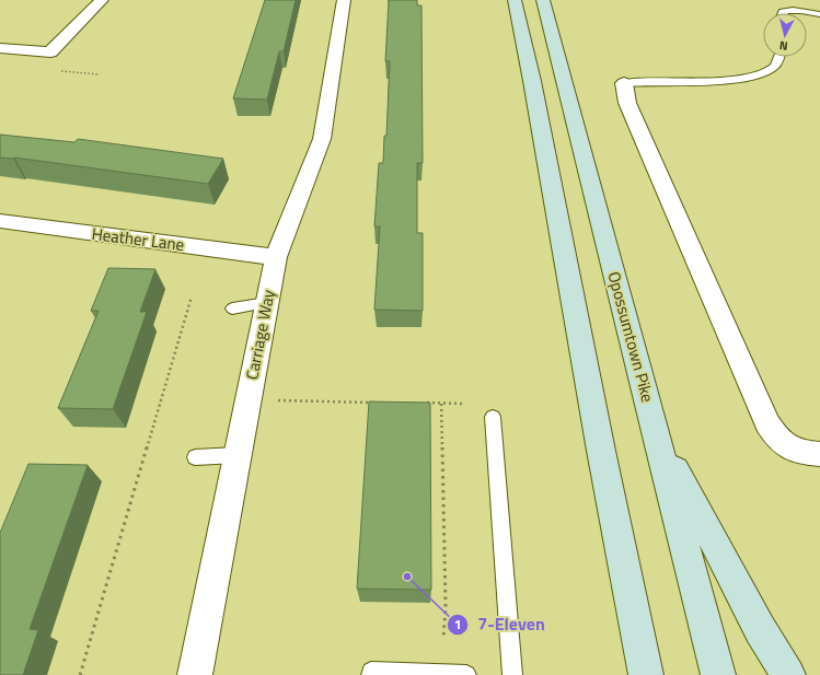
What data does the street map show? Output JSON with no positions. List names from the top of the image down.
{
  "streets": {
    "main road": ["Opossumtown Pike"],
    "street": ["Heather Lane", "Carriage Way"]
  },
  "crossings": [
    ["Heather Lane", "Carriage Way"]
  ],
  "places": ["7-Eleven"],
  "north": "bottom"
}
